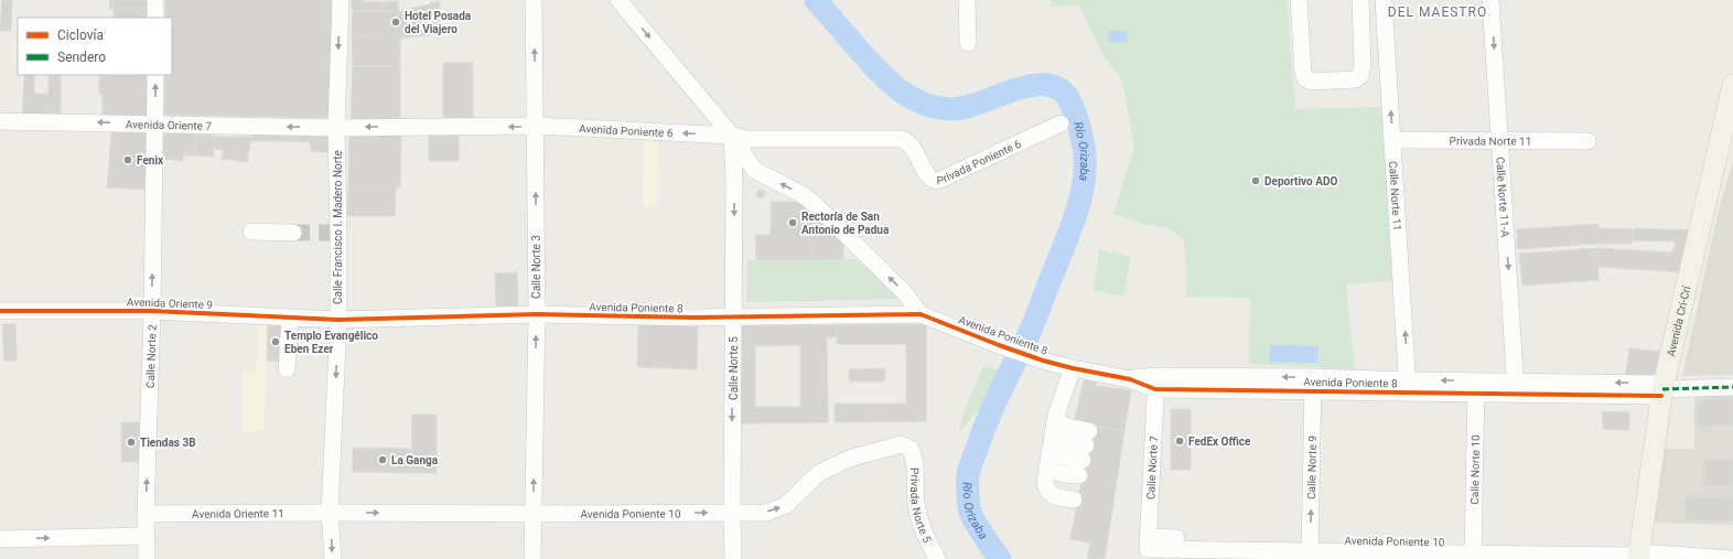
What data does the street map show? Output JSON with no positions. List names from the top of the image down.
{
  "streets": {
    "main road": ["Avenida Cri-Crí"],
    "street": [
      "Avenida Oriente 7",
      "Avenida Poniente 6",
      "Privada Norte 11",
      "Privada Poniente 6",
      "Calle Norte 11",
      "Calle Norte 11-A",
      "Calle Francisco I. Madero Norte",
      "Calle Norte 3",
      "Avenida Oriente 9",
      "Avenida Poniente 8",
      "Calle Norte 2",
      "Calle Norte 5",
      "Calle Norte 7",
      "Calle Norte 9",
      "Calle Norte 10",
      "Privada Norte 5",
      "Avenida Poniente 10",
      "Avenida Oriente 11"
    ]
  },
  "crossings": [
    ["Avenida Oriente 7", "Avenida Poniente 6"],
    ["Avenida Oriente 7", "Calle Francisco I. Madero Norte"],
    ["Avenida Oriente 7", "Calle Norte 2"],
    ["Avenida Poniente 6", "Privada Poniente 6"],
    ["Avenida Poniente 6", "Calle Francisco I. Madero Norte"],
    ["Avenida Poniente 6", "Calle Norte 3"],
    ["Avenida Poniente 6", "Calle Norte 5"],
    ["Privada Norte 11", "Calle Norte 11"],
    ["Privada Norte 11", "Calle Norte 11-A"],
    ["Calle Norte 11", "Avenida Poniente 8"],
    ["Calle Norte 11-A", "Avenida Poniente 8"],
    ["Calle Francisco I. Madero Norte", "Avenida Oriente 9"],
    ["Calle Francisco I. Madero Norte", "Avenida Poniente 8"],
    ["Calle Francisco I. Madero Norte", "Avenida Poniente 10"],
    ["Calle Francisco I. Madero Norte", "Avenida Oriente 11"],
    ["Calle Norte 3", "Avenida Poniente 8"],
    ["Calle Norte 3", "Avenida Poniente 10"],
    ["Avenida Oriente 9", "Avenida Poniente 8"],
    ["Avenida Oriente 9", "Calle Norte 2"],
    ["Avenida Poniente 8", "Avenida Cri-Crí"],
    ["Avenida Poniente 8", "Calle Norte 5"],
    ["Avenida Poniente 8", "Calle Norte 7"],
    ["Avenida Poniente 8", "Calle Norte 9"],
    ["Avenida Poniente 8", "Calle Norte 10"],
    ["Avenida Cri-Crí", "Avenida Poniente 10"],
    ["Calle Norte 2", "Avenida Oriente 11"],
    ["Calle Norte 5", "Avenida Poniente 10"],
    ["Calle Norte 7", "Avenida Poniente 10"],
    ["Calle Norte 9", "Avenida Poniente 10"],
    ["Calle Norte 10", "Avenida Poniente 10"],
    ["Privada Norte 5", "Avenida Poniente 10"],
    ["Avenida Poniente 10", "Avenida Oriente 11"]
  ],
  "one_way": [
    "Avenida Oriente 7",
    "Avenida Poniente 6",
    "Calle Norte 11",
    "Calle Norte 11-A",
    "Calle Francisco I. Madero Norte",
    "Calle Norte 3",
    "Calle Norte 2",
    "Calle Norte 5",
    "Calle Norte 9",
    "Avenida Poniente 10"
  ],
  "districts": ["DEL MAESTRO"],
  "water": ["Río Orizaba"],
  "places": [
    "Hotel Posada del Viajero",
    "Fenix",
    "Deportivo ADO",
    "Rectoría de San Antonio de Padua",
    "Templo Evangélico Eben Ezer",
    "FedEx Office",
    "Tiendas 3B",
    "La Ganga"
  ],
  "legend": ["Ciclovía", "Sendero"]
}
